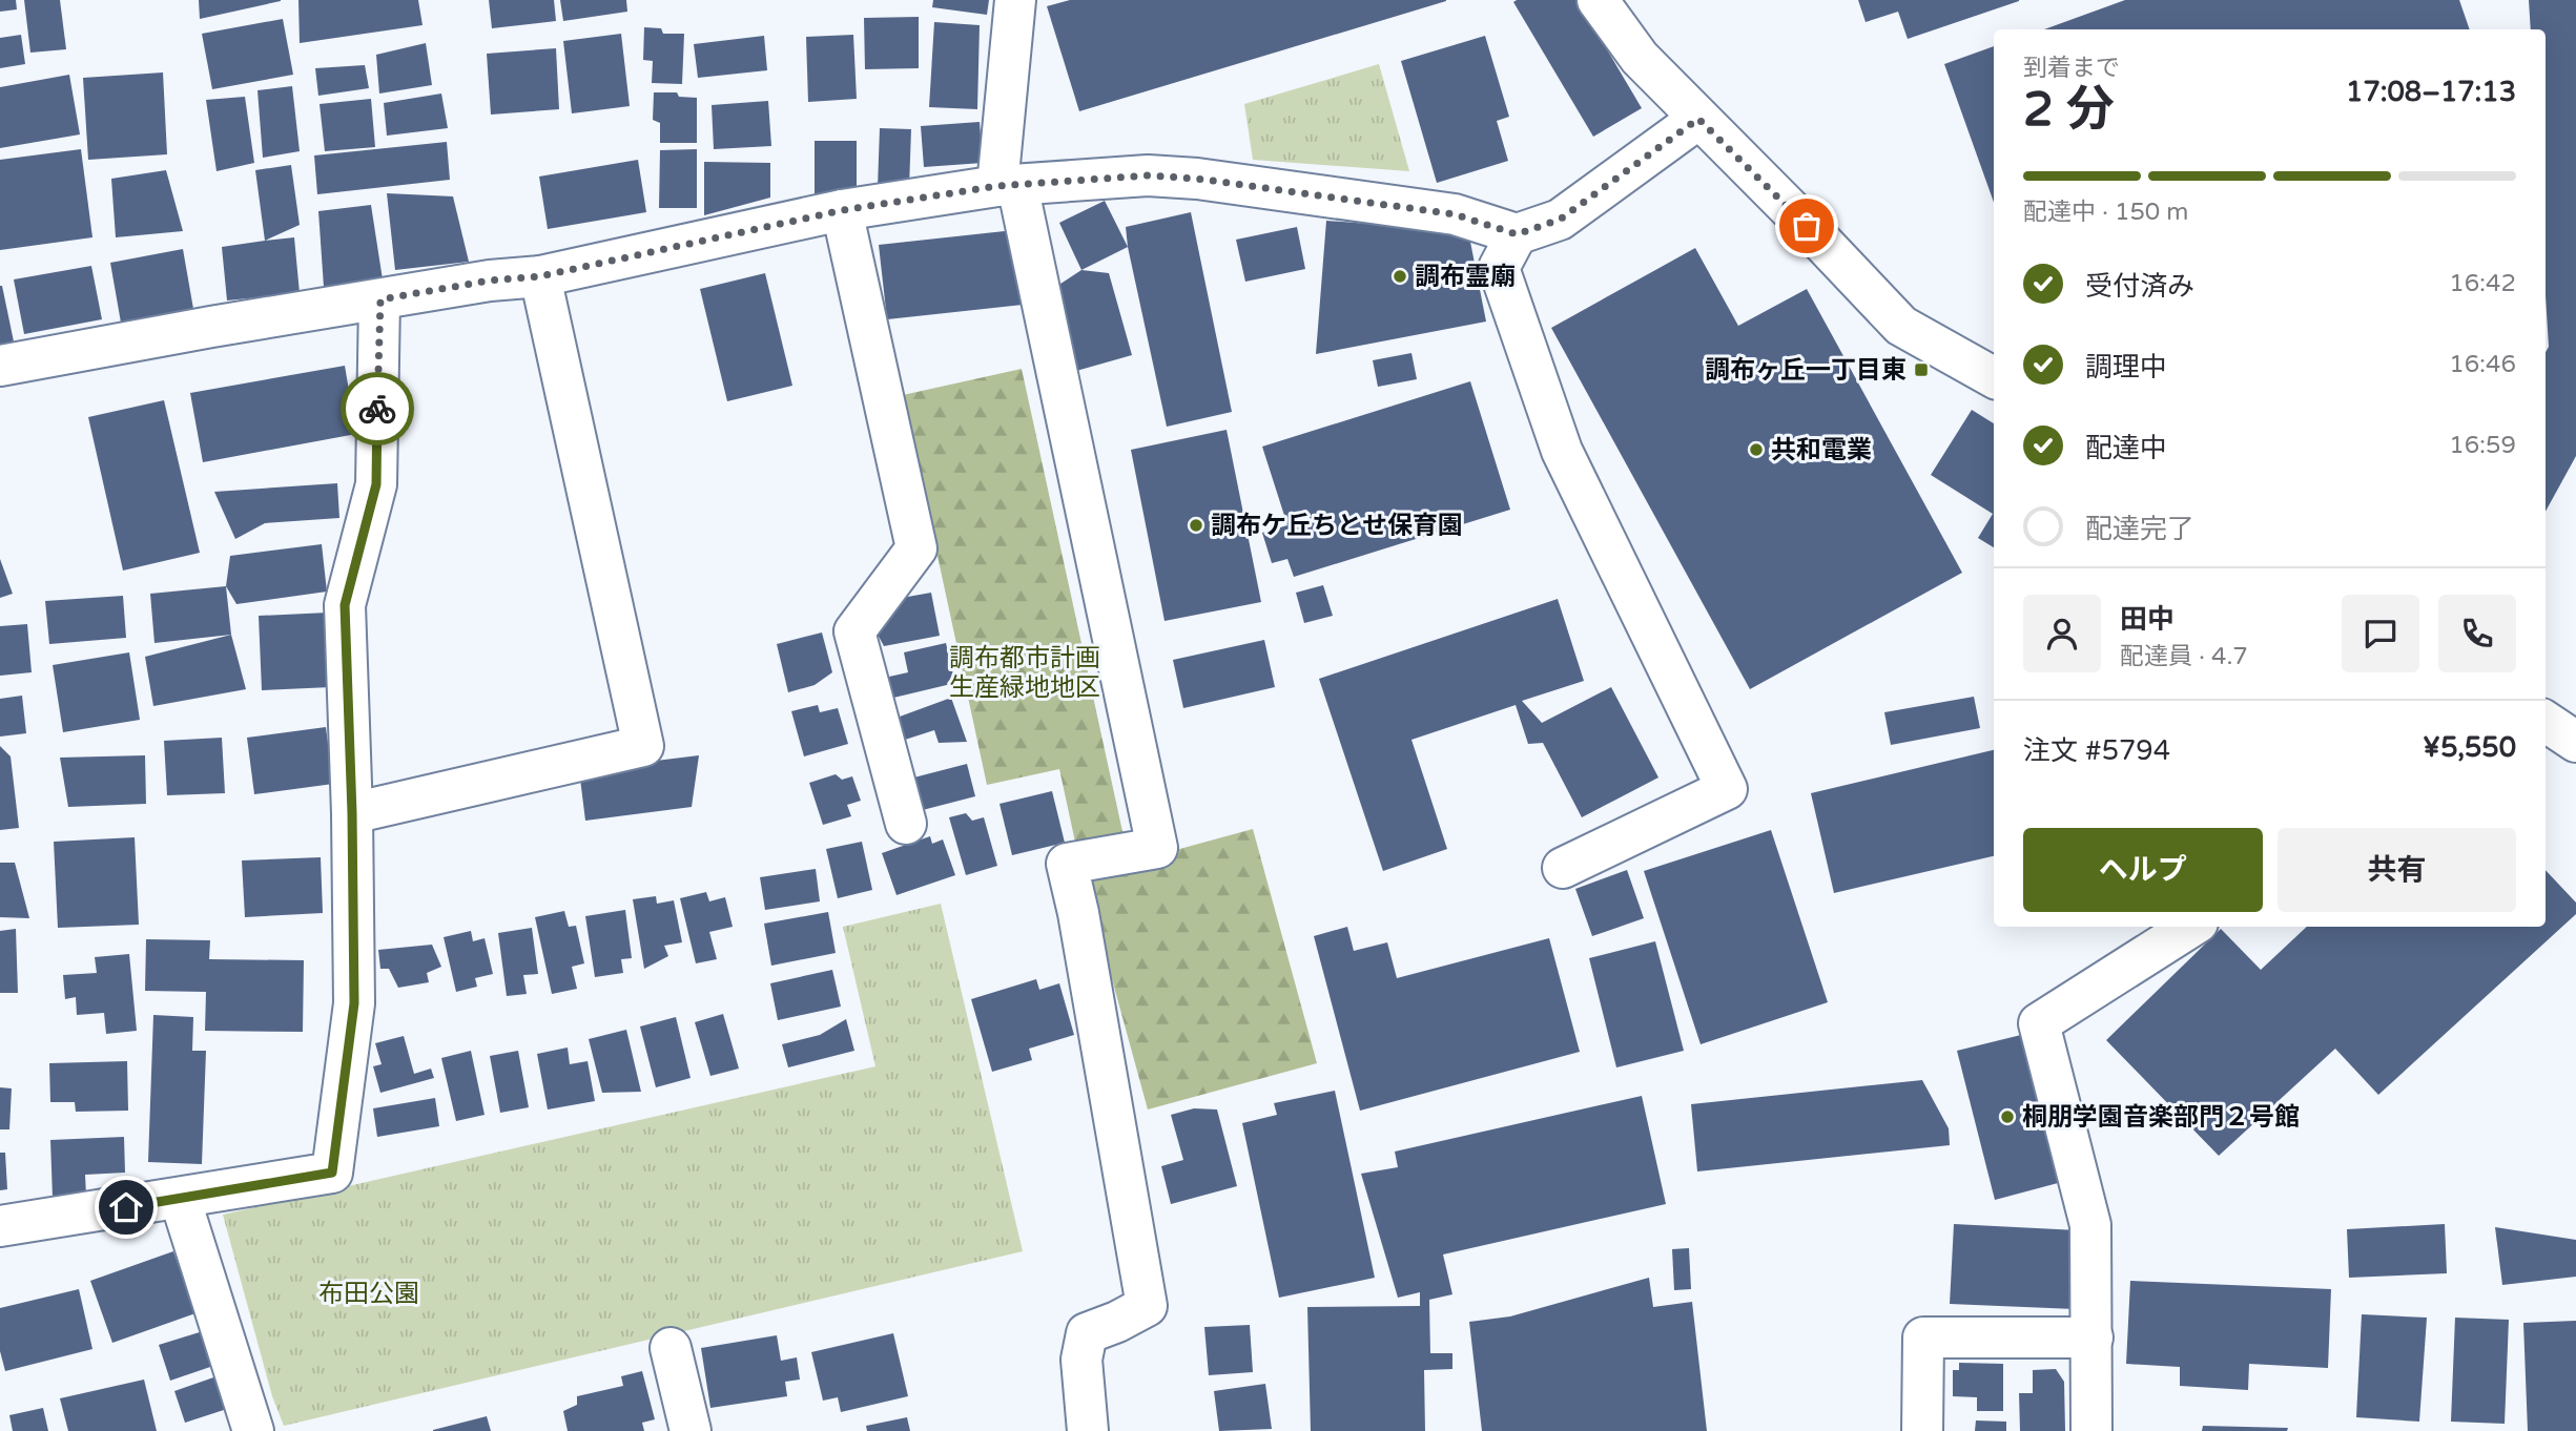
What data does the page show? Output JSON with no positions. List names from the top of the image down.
{
  "parks": ["調布都市計画 生産緑地地区", "布田公園"],
  "places": {
    "other": [
      "調布霊廟",
      "共和電業",
      "調布ケ丘ちとせ保育園",
      "桐朋学園音楽部門２号館"
    ],
    "transit": ["調布ヶ丘一丁目東"]
  },
  "page": {
    "heading": ["2 分", "到着まで", "17:08–17:13"],
    "panel": [
      "田中",
      "配達員 · 4.7",
      "注文 #5794",
      "¥5,550"
    ],
    "bar": "配達中 · 150 m",
    "list": [
      ["受付済み", "16:42"],
      ["調理中", "16:46"],
      ["配達中", "16:59"],
      "配達完了"
    ],
    "buttons": ["ヘルプ", "共有"]
  }
}
